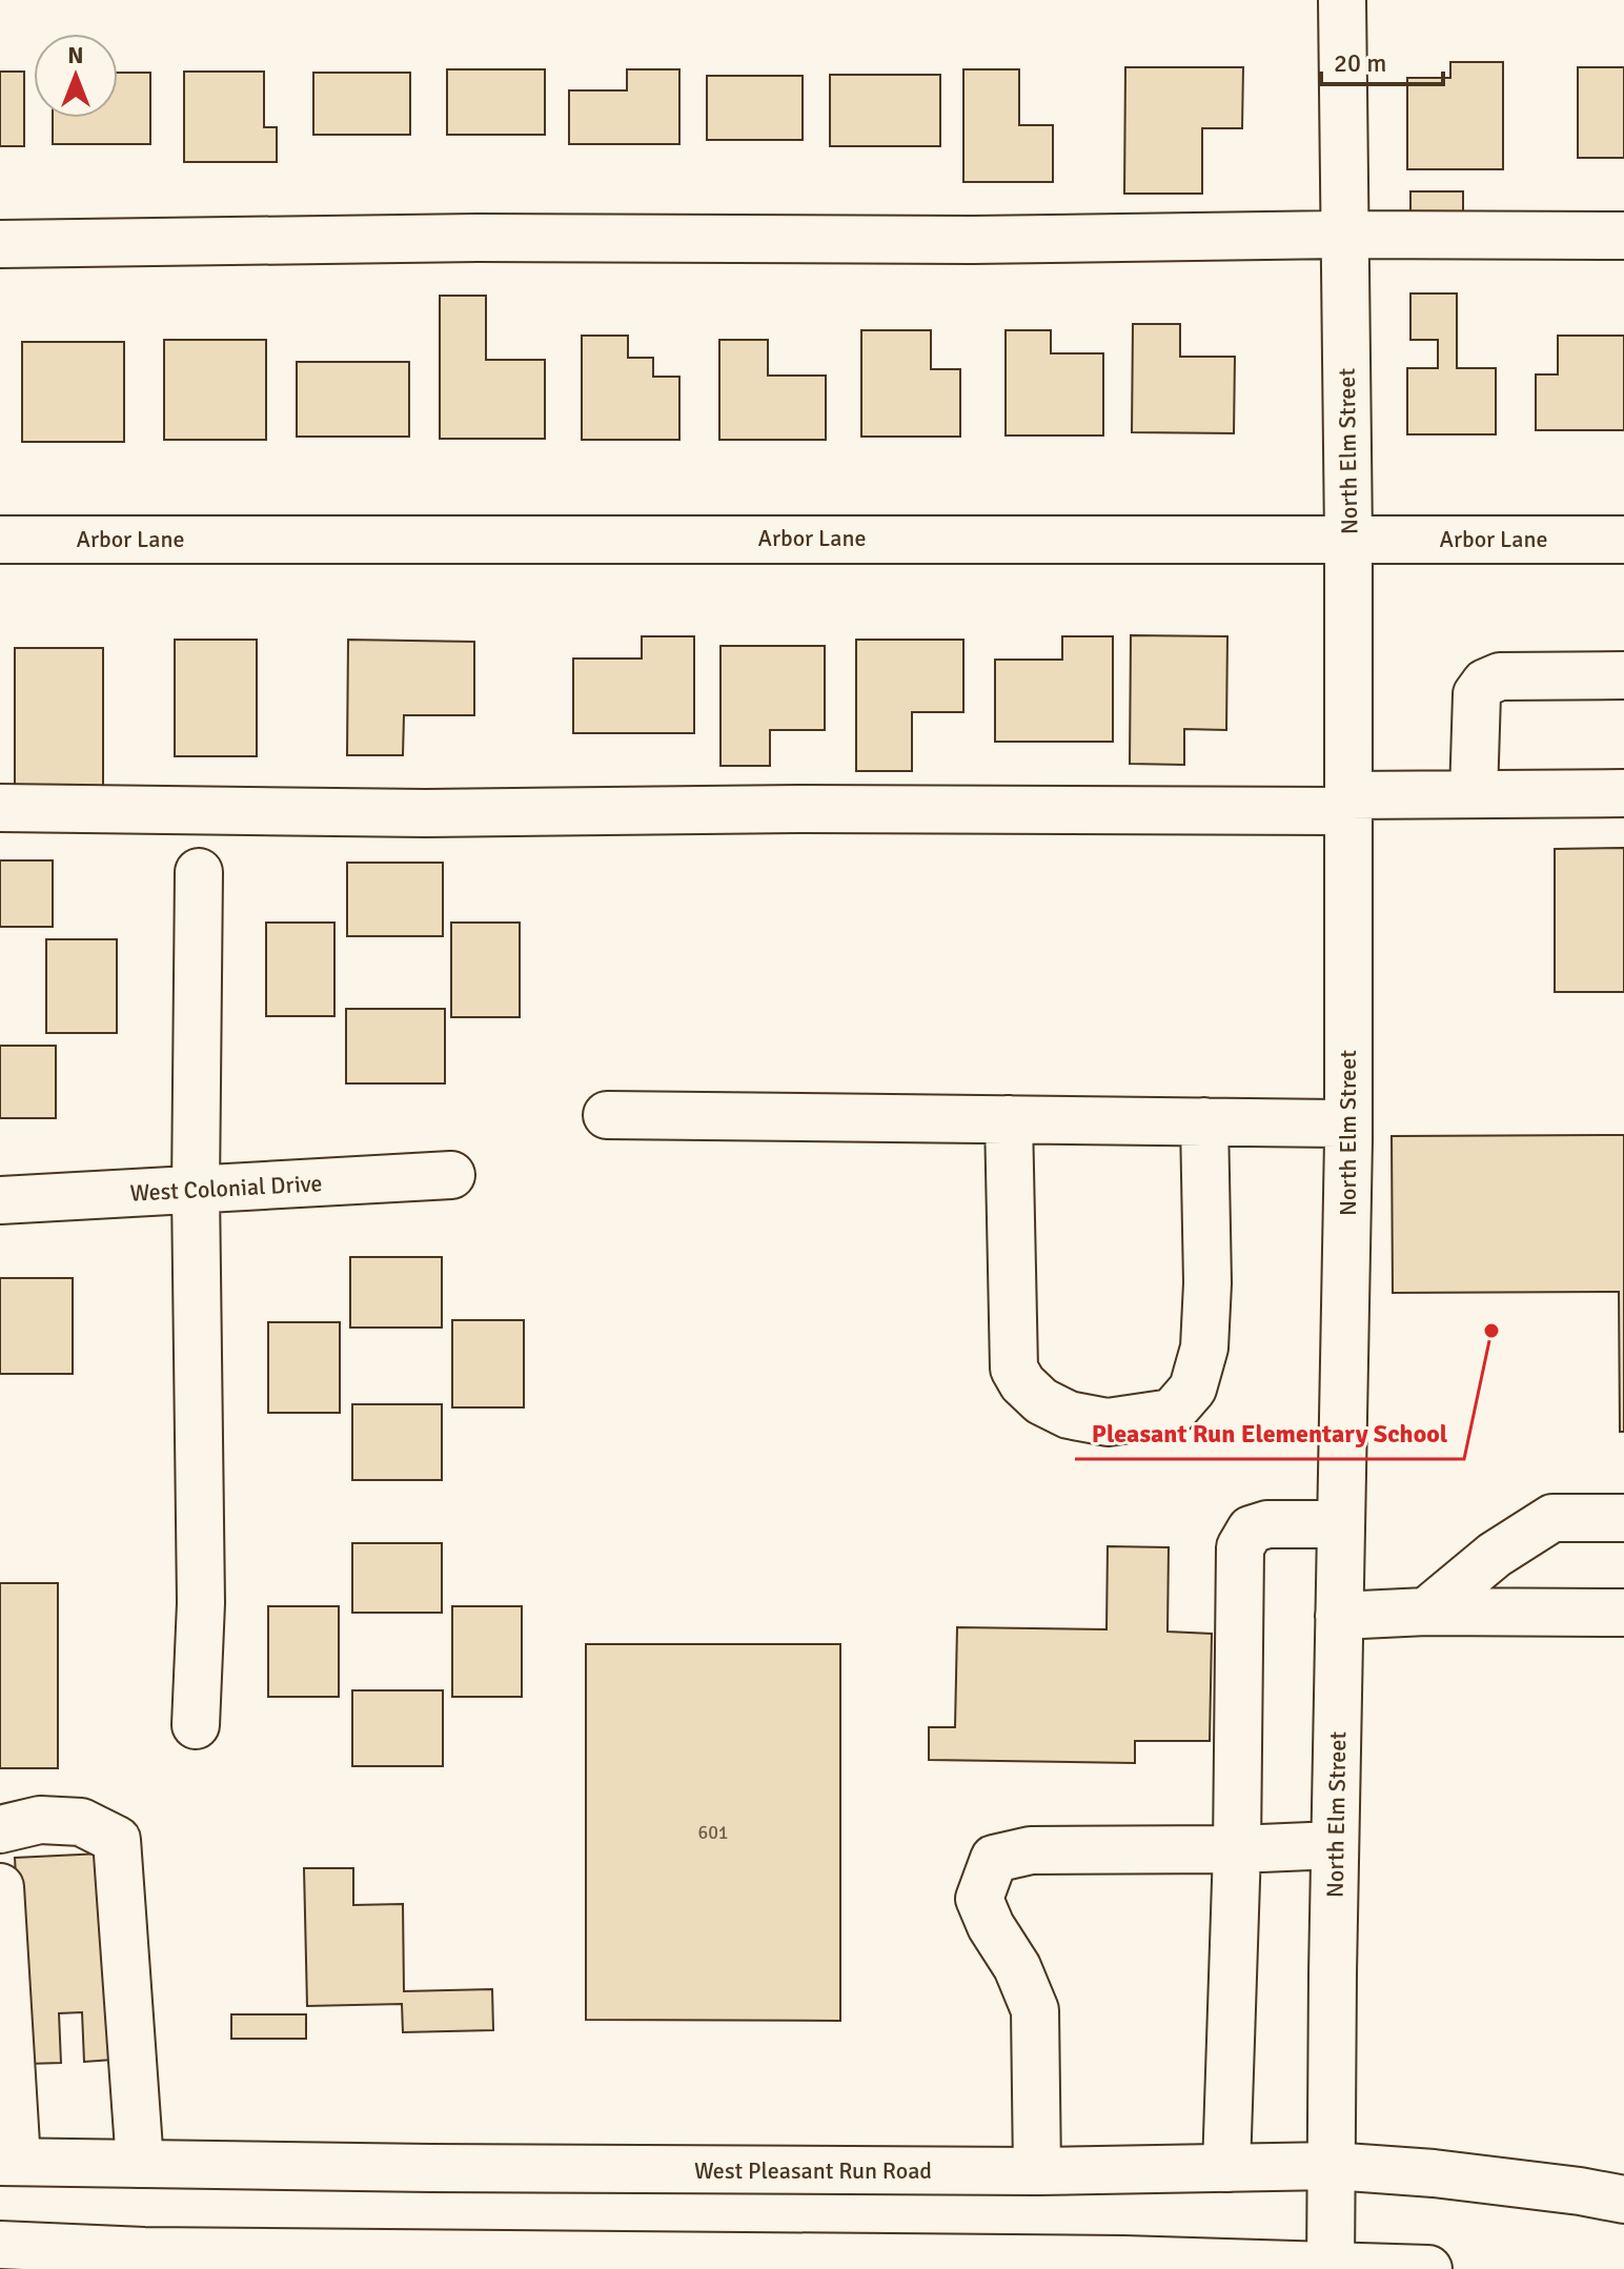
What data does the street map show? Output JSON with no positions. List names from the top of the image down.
{
  "streets": {
    "street": [
      "North Elm Street",
      "Arbor Lane",
      "West Colonial Drive",
      "West Pleasant Run Road"
    ]
  },
  "crossings": [
    ["North Elm Street", "Arbor Lane"],
    ["North Elm Street", "West Pleasant Run Road"]
  ],
  "places": ["Pleasant Run Elementary School"],
  "house_numbers": ["601"],
  "scale_bar": "20 m",
  "north": "top"
}
